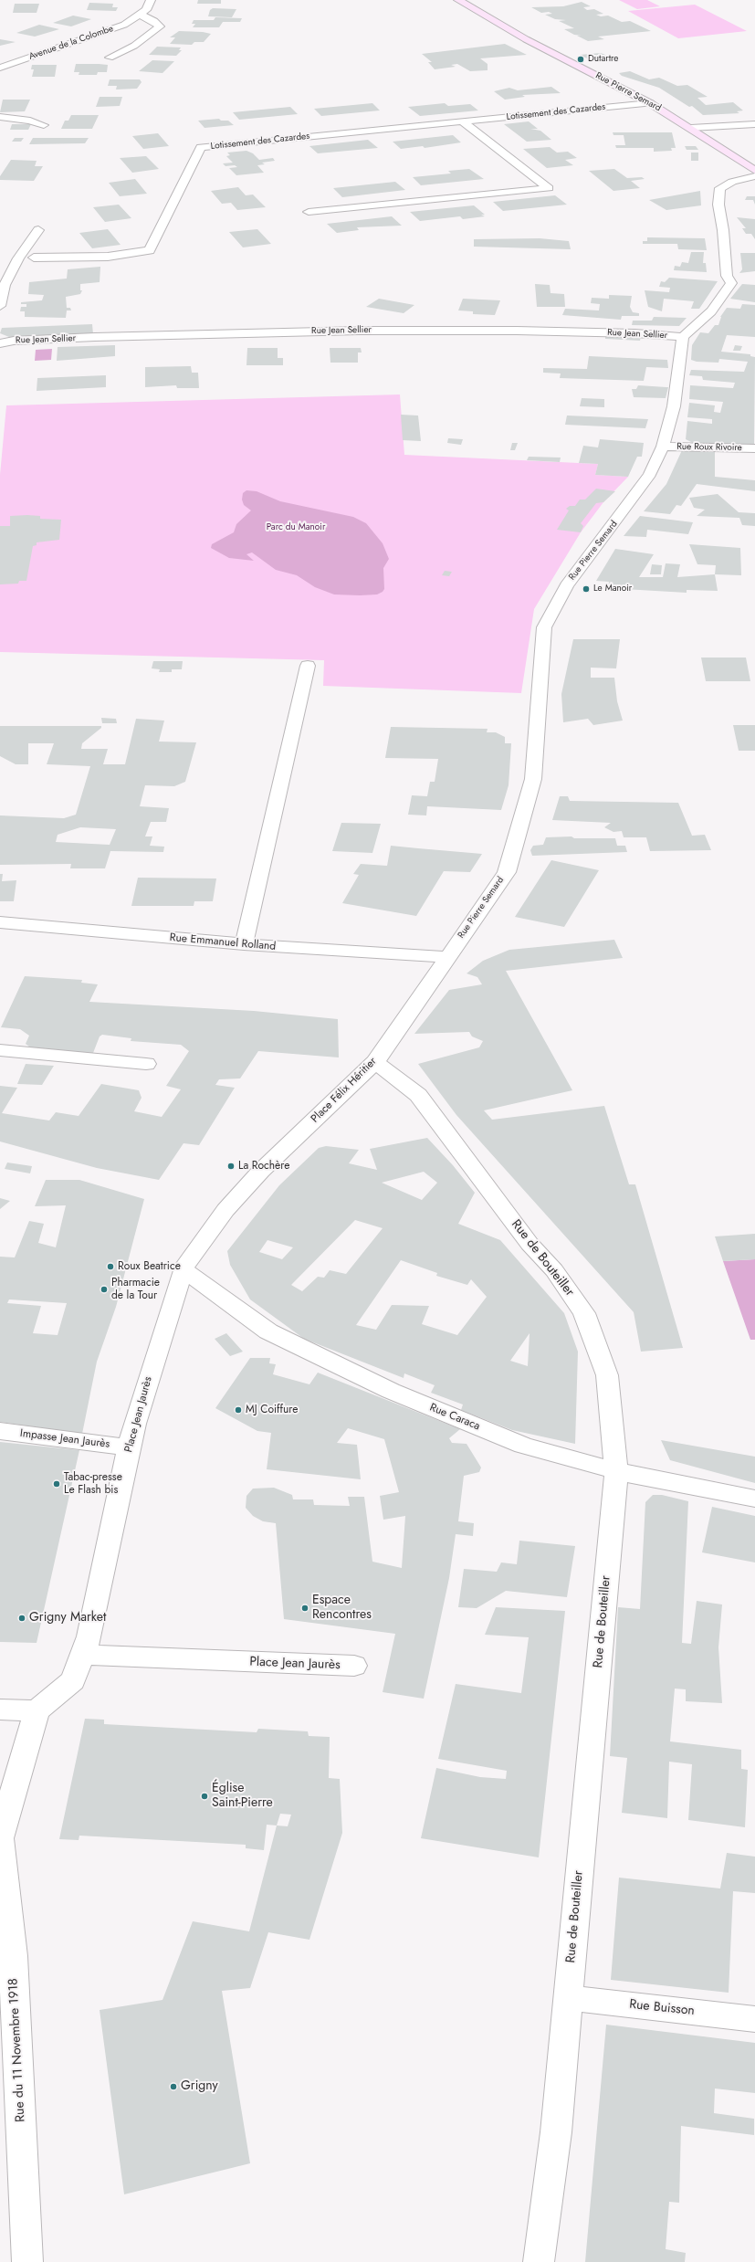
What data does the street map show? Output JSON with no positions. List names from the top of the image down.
{
  "streets": {
    "main road": ["Rue Pierre Semard"],
    "street": [
      "Avenue de la Colombe",
      "Lotissement des Cazardes",
      "Rue Jean Sellier",
      "Rue Roux Rivoire",
      "Rue Emmanuel Rolland",
      "Place Félix Héritier",
      "Rue de Bouteiller",
      "Place Jean Jaurès",
      "Rue Caraca",
      "Impasse Jean Jaurès",
      "Rue Buisson",
      "Rue du 11 Novembre 1918"
    ]
  },
  "crossings": [
    ["Rue Pierre Semard", "Lotissement des Cazardes"],
    ["Rue Pierre Semard", "Rue Jean Sellier"],
    ["Rue Pierre Semard", "Rue Roux Rivoire"],
    ["Rue Pierre Semard", "Rue Emmanuel Rolland"],
    ["Rue Pierre Semard", "Place Félix Héritier"],
    ["Rue Emmanuel Rolland", "Place Félix Héritier"],
    ["Place Félix Héritier", "Rue de Bouteiller"],
    ["Place Félix Héritier", "Place Jean Jaurès"],
    ["Rue de Bouteiller", "Rue Caraca"],
    ["Rue de Bouteiller", "Rue Buisson"],
    ["Place Jean Jaurès", "Rue Caraca"],
    ["Place Jean Jaurès", "Impasse Jean Jaurès"],
    ["Place Jean Jaurès", "Rue du 11 Novembre 1918"]
  ],
  "parks": ["Parc du Manoir"],
  "places": [
    "Dutartre",
    "Le Manoir",
    "La Rochère",
    "Roux Beatrice",
    "Pharmacie de la Tour",
    "MJ Coiffure",
    "Tabac-presse Le Flash bis",
    "Espace Rencontres",
    "Grigny Market",
    "Église Saint-Pierre",
    "Grigny"
  ]
}
